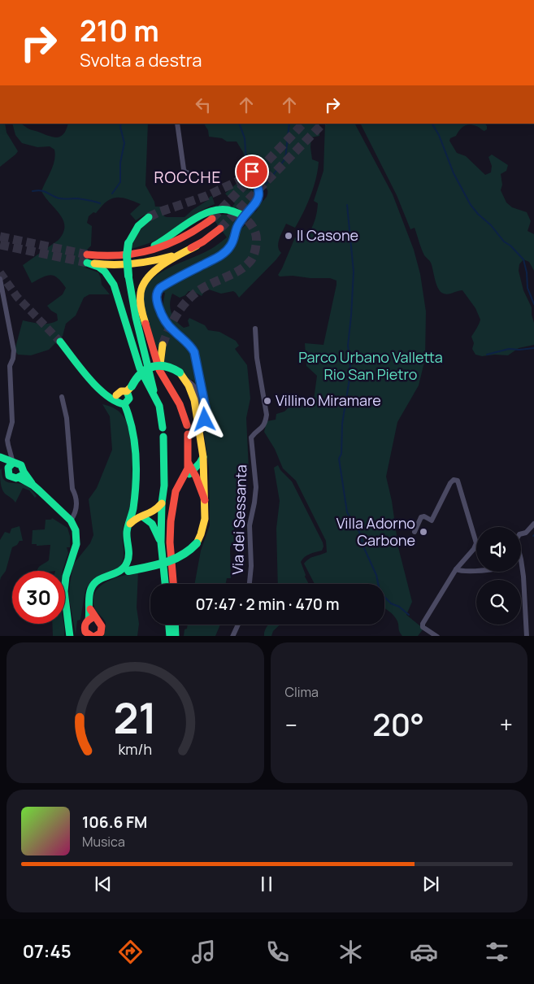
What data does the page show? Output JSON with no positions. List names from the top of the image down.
{
  "streets": {
    "street": ["Via dei Sessanta"]
  },
  "districts": ["ROCCHE"],
  "parks": ["Parco Urbano Valletta Rio San Pietro"],
  "places": ["Il Casone", "Villino Miramare", "Villa Adorno Carbone"],
  "page": {
    "turn": ["210 m", "Svolta a destra"],
    "limit": "30",
    "trip": "07:47 · 2 min · 470 m",
    "tile": "Clima",
    "heat": ["−", "20°", "+"],
    "song": ["106.6 FM", "Musica"],
    "tabs": "07:45",
    "gauge": ["21", "km/h"]
  }
}
